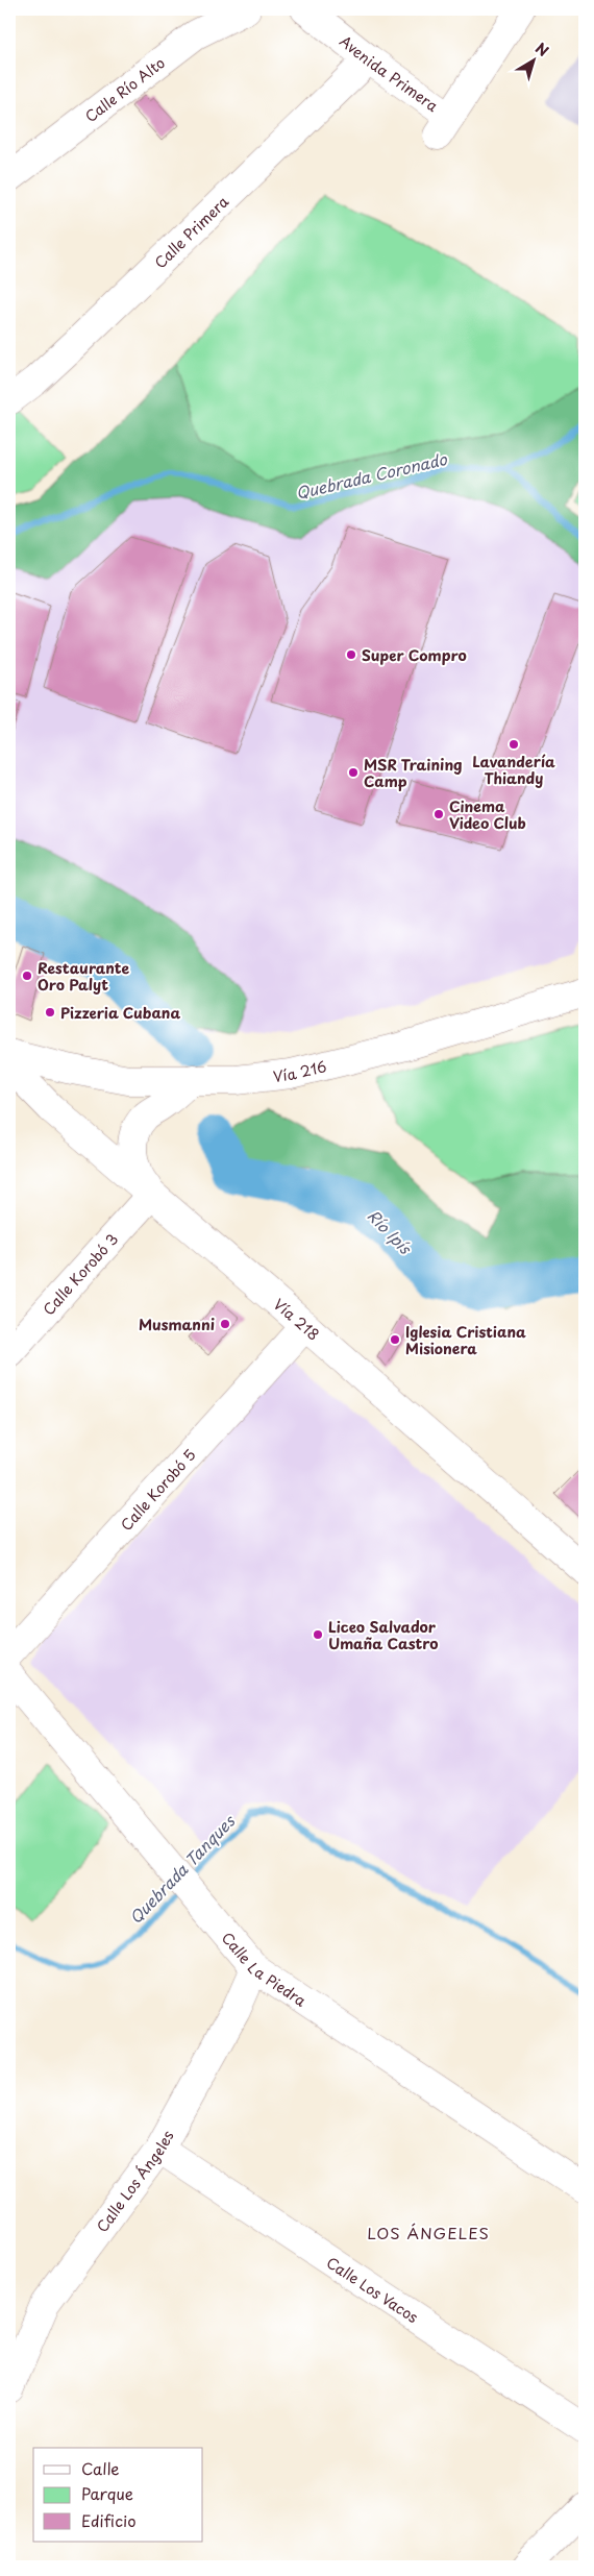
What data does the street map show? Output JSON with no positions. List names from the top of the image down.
{
  "streets": {
    "street": [
      "Avenida Primera",
      "Calle Río Alto",
      "Calle Primera",
      "Vía 216",
      "Calle Korobó 3",
      "Vía 218",
      "Calle Korobó 5",
      "Calle La Piedra",
      "Calle Los Ángeles",
      "Calle Los Vacos"
    ]
  },
  "crossings": [
    ["Avenida Primera", "Calle Primera"],
    ["Calle Korobó 3", "Vía 218"],
    ["Vía 218", "Calle Korobó 5"],
    ["Calle La Piedra", "Calle Los Ángeles"],
    ["Calle Los Ángeles", "Calle Los Vacos"]
  ],
  "districts": ["LOS ÁNGELES"],
  "water": ["Quebrada Coronado", "Río Ipís", "Quebrada Tanques"],
  "places": [
    "Super Compro",
    "Lavandería Thiandy",
    "MSR Training Camp",
    "Cinema Video Club",
    "Restaurante Oro Palyt",
    "Pizzeria Cubana",
    "Musmanni",
    "Iglesia Cristiana Misionera",
    "Liceo Salvador Umaña Castro"
  ],
  "legend": ["Calle", "Parque", "Edificio"],
  "north": "top right"
}
